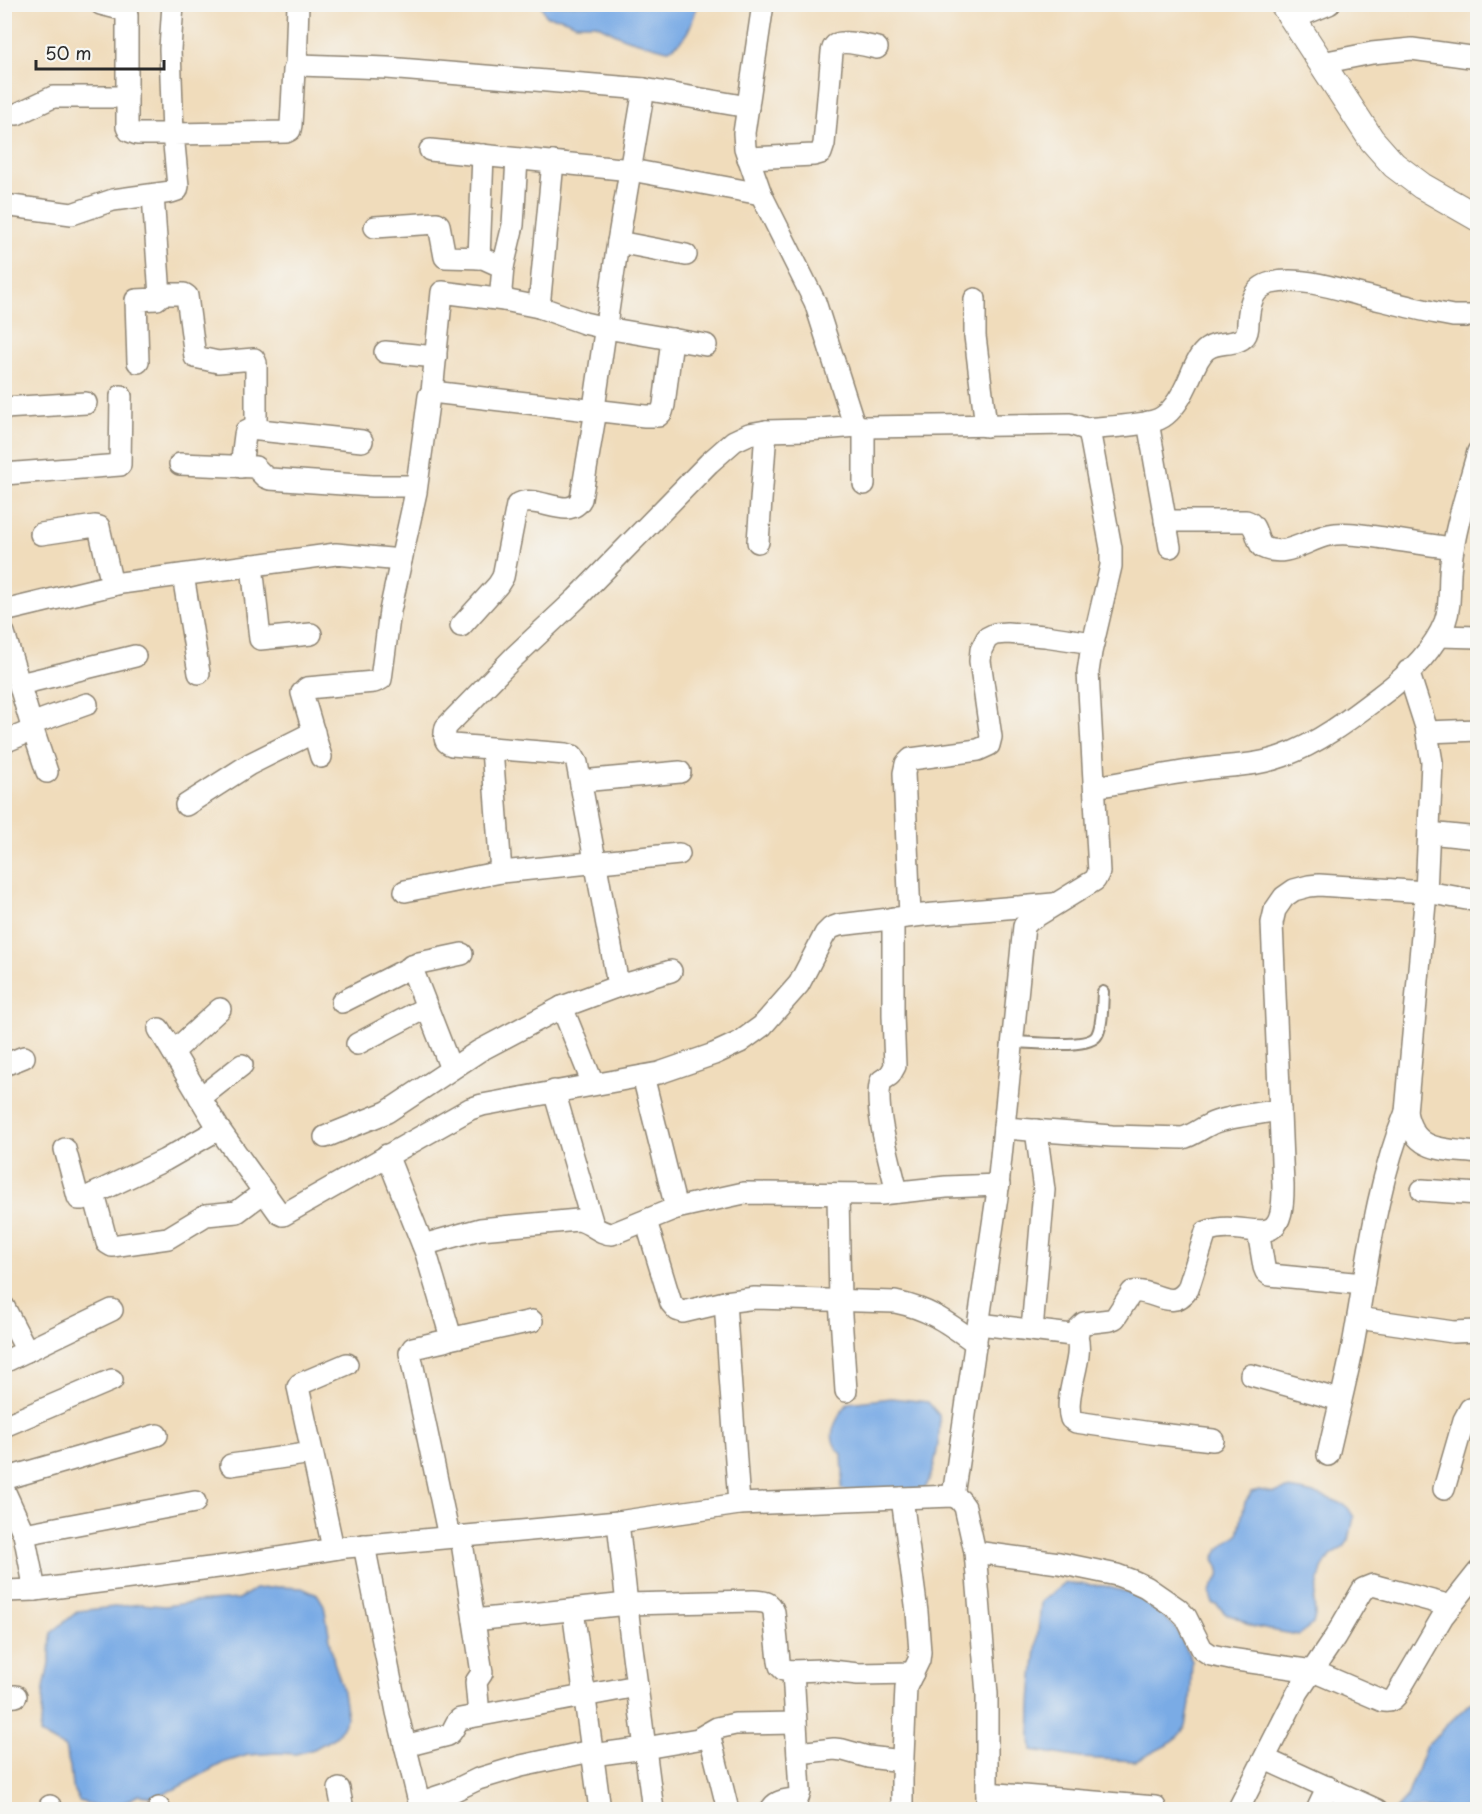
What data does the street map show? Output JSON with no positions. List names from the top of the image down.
{
  "scale_bar": "50 m"
}
